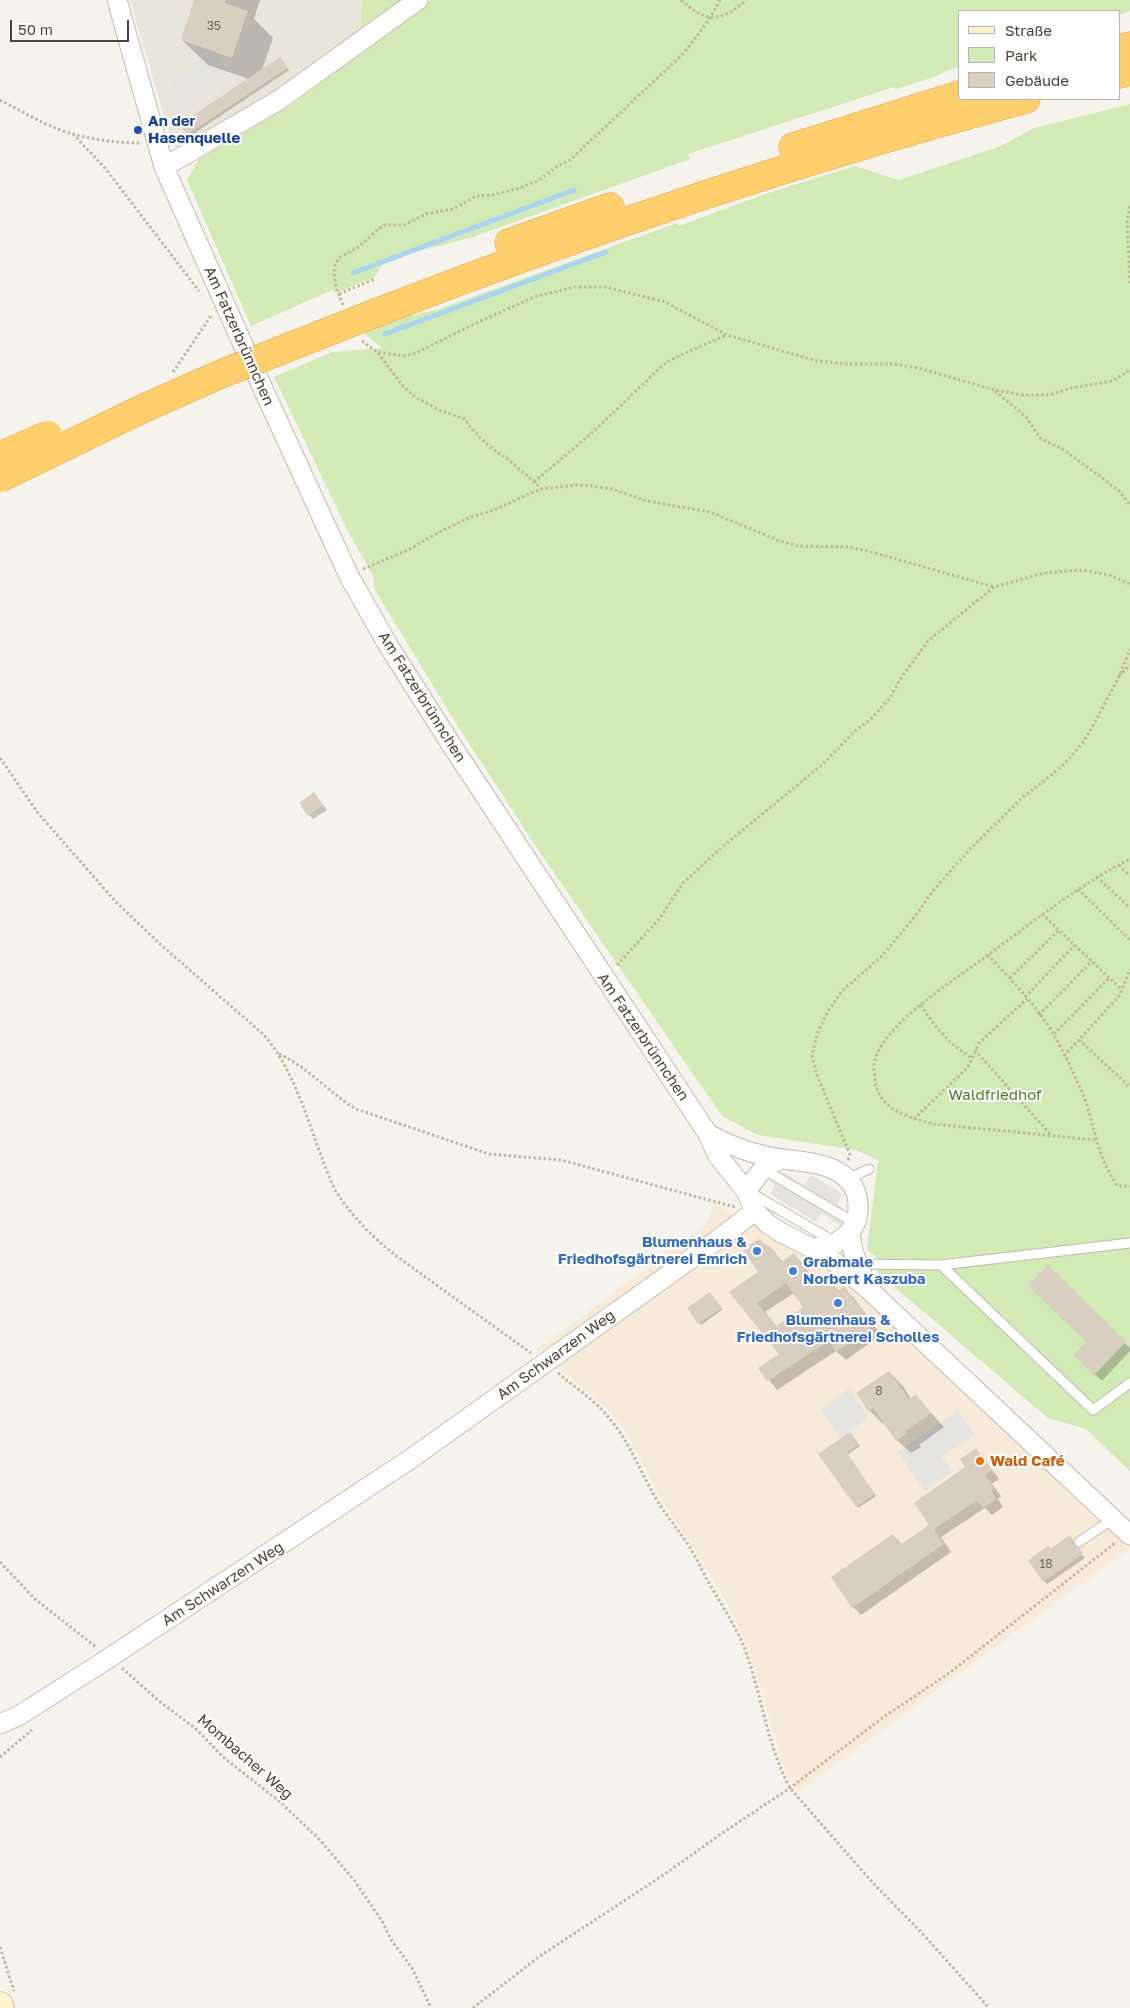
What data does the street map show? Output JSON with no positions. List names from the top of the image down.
{
  "streets": {
    "street": ["Am Fatzerbrünnchen", "Am Schwarzen Weg"],
    "path": ["Mombacher Weg"]
  },
  "crossings": [
    ["Am Fatzerbrünnchen", "Am Schwarzen Weg"],
    ["Am Schwarzen Weg", "Mombacher Weg"]
  ],
  "parks": ["Waldfriedhof"],
  "places": [
    "An der Hasenquelle",
    "Blumenhaus & Friedhofsgärtnerei Emrich",
    "Grabmale Norbert Kaszuba",
    "Blumenhaus & Friedhofsgärtnerei Scholles",
    "Wald Café"
  ],
  "house_numbers": ["35", "8", "18"],
  "legend": ["Straße", "Park", "Gebäude"],
  "scale_bar": "50 m"
}
